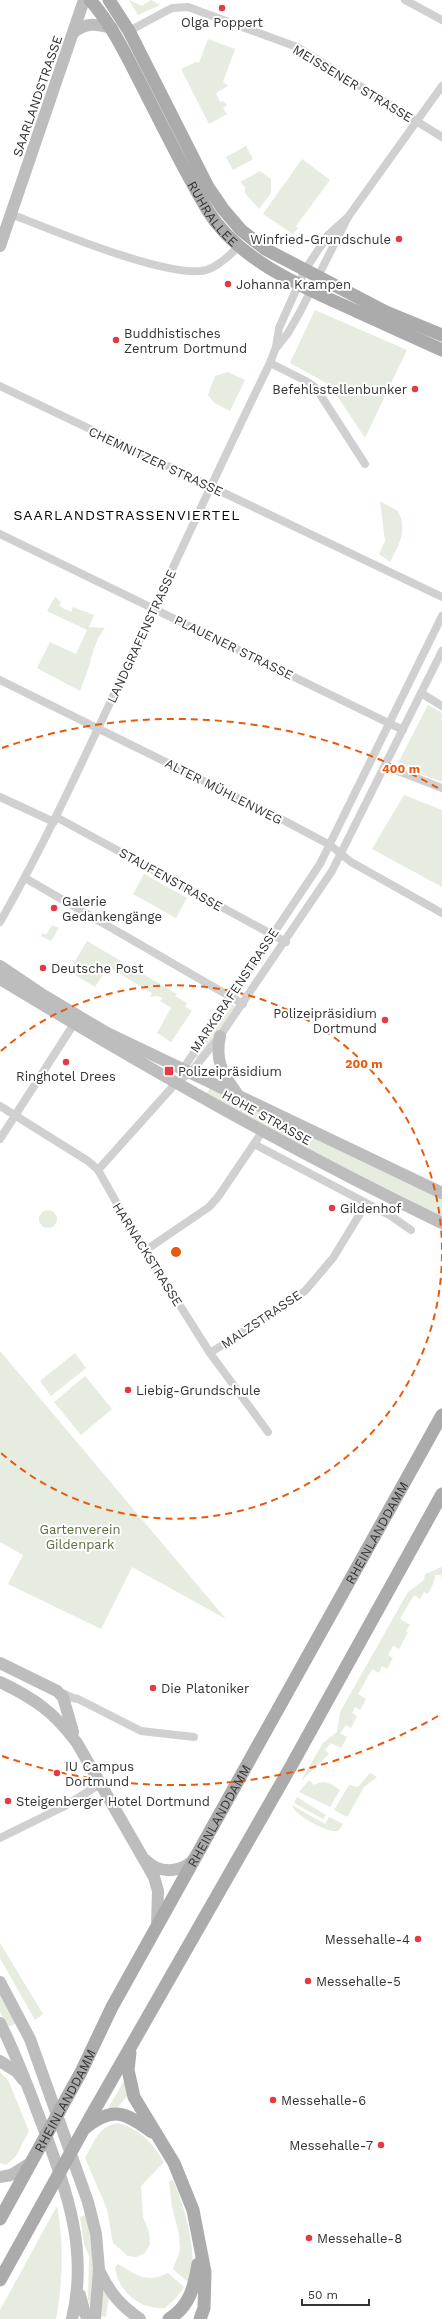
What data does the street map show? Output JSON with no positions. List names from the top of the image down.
{
  "streets": {
    "main road": [
      "SAARLANDSTRASSE",
      "RUHRALLEE",
      "HOHE STRASSE",
      "RHEINLANDDAMM"
    ],
    "street": [
      "MEISSENER STRASSE",
      "CHEMNITZER STRASSE",
      "LANDGRAFENSTRASSE",
      "PLAUENER STRASSE",
      "ALTER MÜHLENWEG",
      "STAUFENSTRASSE",
      "MARKGRAFENSTRASSE",
      "HARNACKSTRASSE",
      "MALZSTRASSE"
    ]
  },
  "crossings": [
    ["MEISSENER STRASSE", "RUHRALLEE"],
    ["MEISSENER STRASSE", "LANDGRAFENSTRASSE"],
    ["RUHRALLEE", "LANDGRAFENSTRASSE"],
    ["CHEMNITZER STRASSE", "LANDGRAFENSTRASSE"],
    ["LANDGRAFENSTRASSE", "PLAUENER STRASSE"],
    ["LANDGRAFENSTRASSE", "ALTER MÜHLENWEG"],
    ["LANDGRAFENSTRASSE", "STAUFENSTRASSE"],
    ["PLAUENER STRASSE", "MARKGRAFENSTRASSE"],
    ["ALTER MÜHLENWEG", "MARKGRAFENSTRASSE"],
    ["STAUFENSTRASSE", "MARKGRAFENSTRASSE"],
    ["MARKGRAFENSTRASSE", "HOHE STRASSE"],
    ["MARKGRAFENSTRASSE", "HARNACKSTRASSE"],
    ["HARNACKSTRASSE", "MALZSTRASSE"]
  ],
  "districts": ["SAARLANDSTRASSENVIERTEL"],
  "parks": ["Gartenverein Gildenpark"],
  "places": {
    "other": [
      "Olga Poppert",
      "Winfried-Grundschule",
      "Johanna Krampen",
      "Buddhistisches Zentrum Dortmund",
      "Befehlsstellenbunker",
      "Galerie Gedankengänge",
      "Deutsche Post",
      "Polizeipräsidium Dortmund",
      "Ringhotel Drees",
      "Gildenhof",
      "Liebig-Grundschule",
      "Die Platoniker",
      "IU Campus Dortmund",
      "Steigenberger Hotel Dortmund",
      "Messehalle-4",
      "Messehalle-5",
      "Messehalle-6",
      "Messehalle-7",
      "Messehalle-8"
    ],
    "transit": ["Polizeipräsidium"]
  },
  "scale_bar": "50 m",
  "rings": ["400 m", "200 m"]
}
